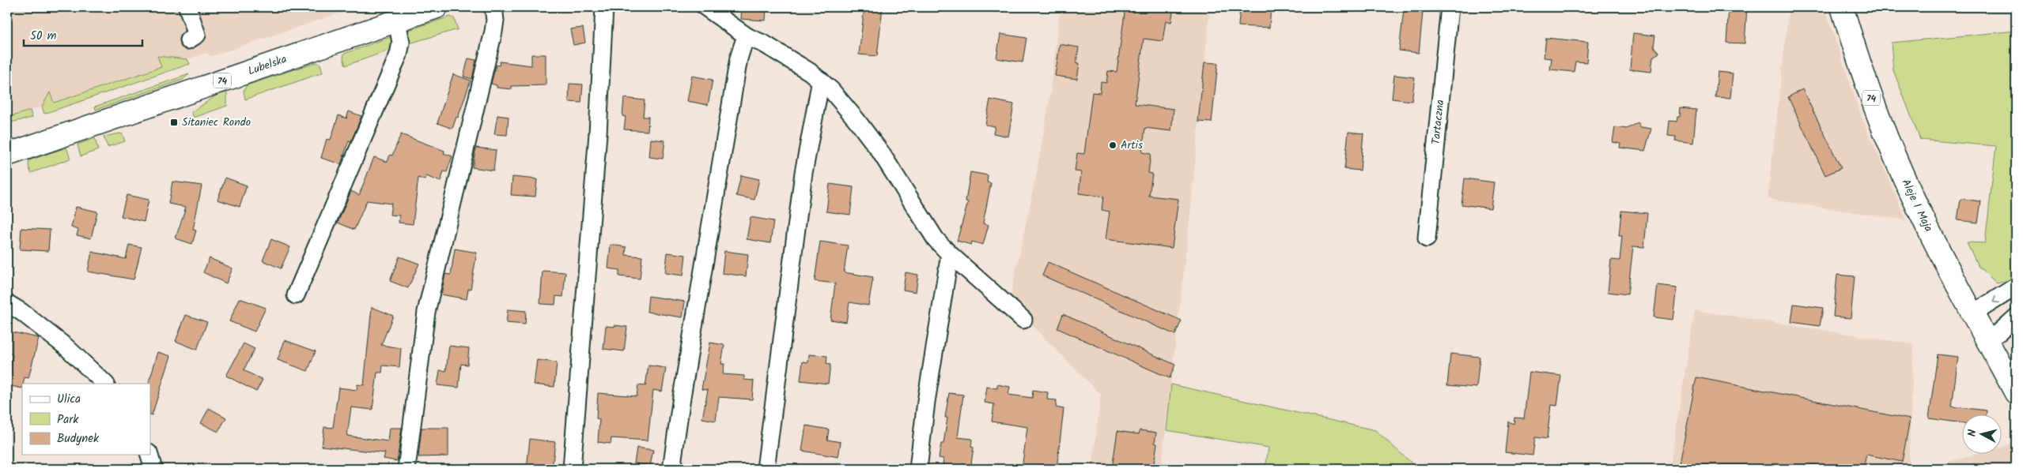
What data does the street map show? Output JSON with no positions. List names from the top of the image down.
{
  "streets": {
    "main road": ["Lubelska", "74", "Aleje 1 Maja"],
    "street": ["Tartaczna"]
  },
  "places": {
    "transit": ["Sitaniec Rondo"],
    "other": ["Artis"]
  },
  "legend": ["Ulica", "Park", "Budynek"],
  "scale_bar": "50 m",
  "north": "left"
}
